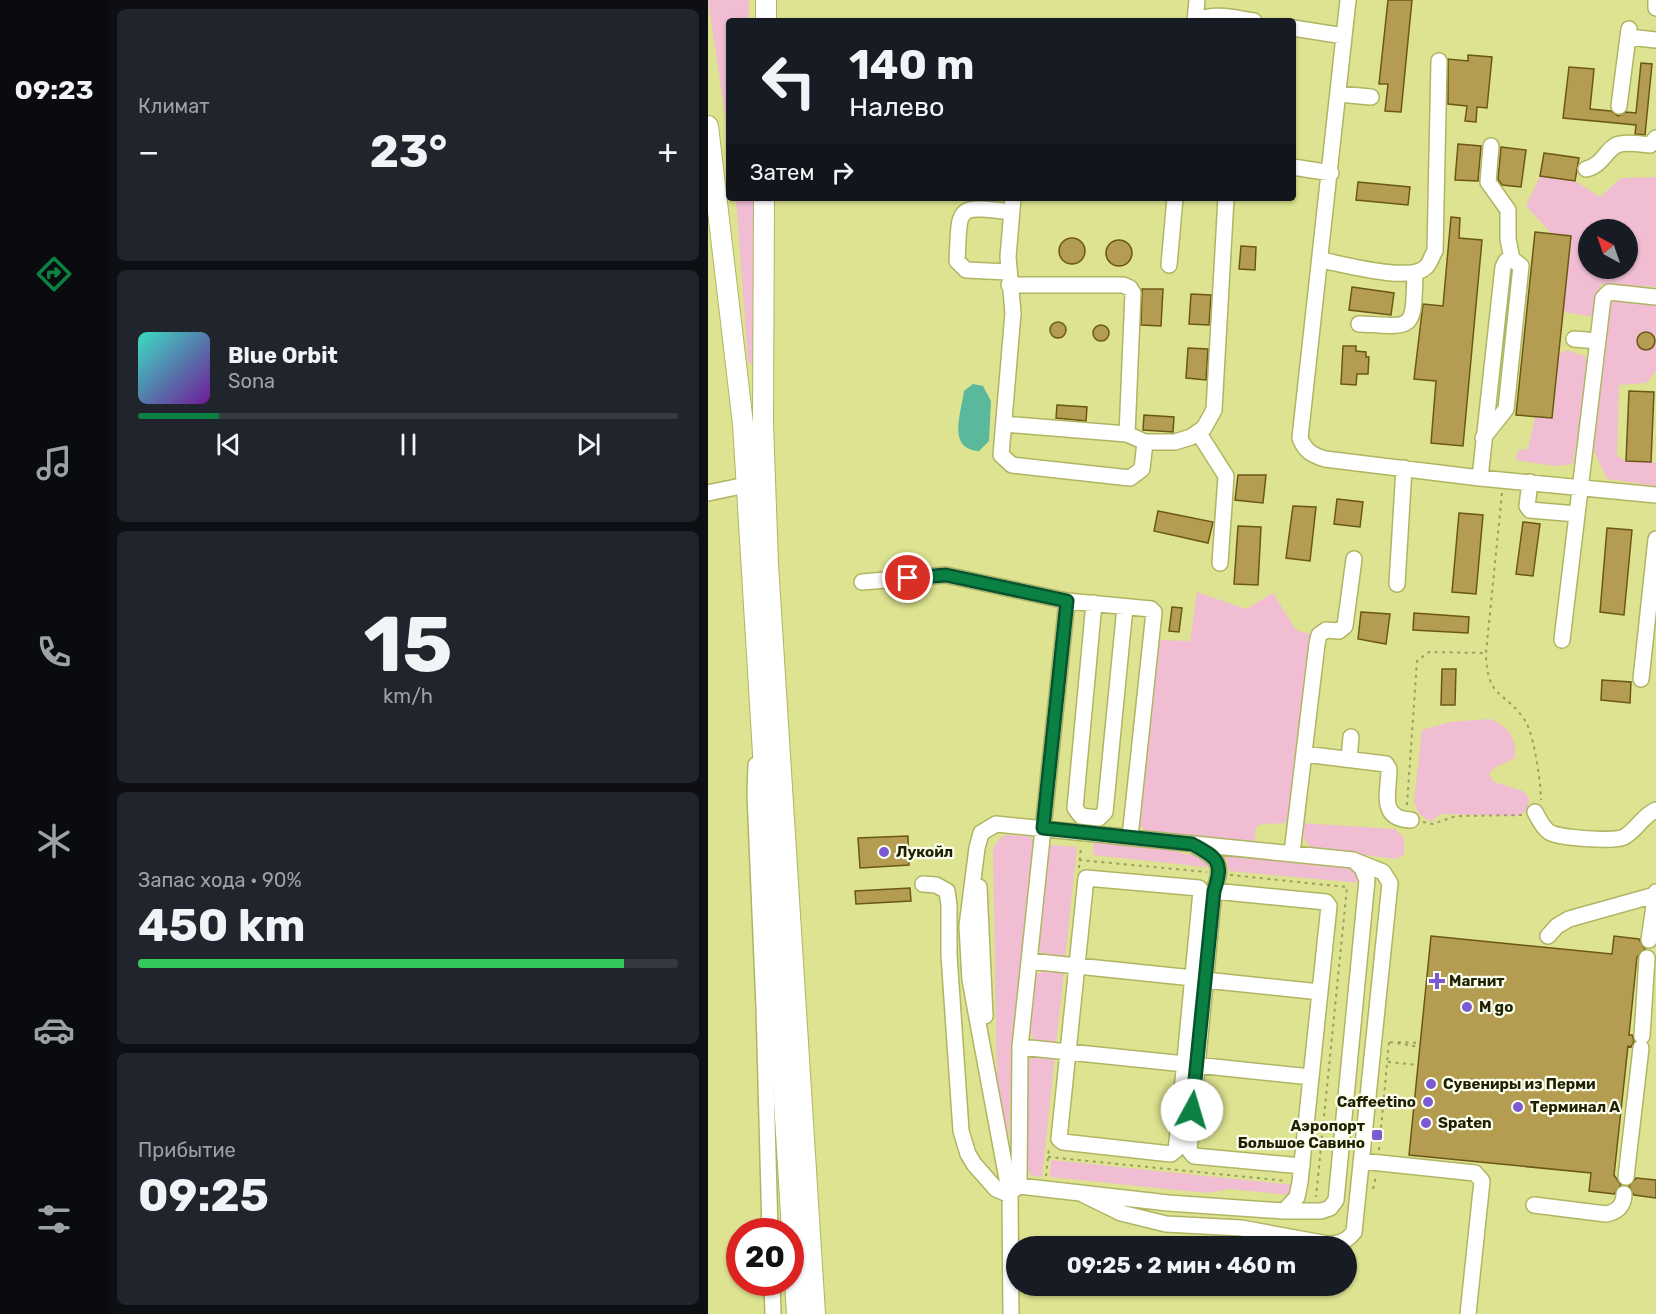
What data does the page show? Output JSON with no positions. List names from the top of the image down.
{
  "places": {
    "other": [
      "Лукойл",
      "М go",
      "Сувениры из Перми",
      "Caffeetino",
      "Терминал А",
      "Spaten"
    ],
    "health": ["Магнит"],
    "transit": ["Аэропорт Большое Савино"]
  },
  "north": "top left",
  "page": {
    "tabs": "09:23",
    "tile": [
      "Климат",
      ["15", "km/h"],
      ["Запас хода · 90%", "450 km"],
      ["Прибытие", "09:25"]
    ],
    "turn": ["140 m", "Налево"],
    "heat": ["−", "23°", "+"],
    "then": "Затем",
    "song": ["Blue Orbit", "Sona"],
    "limit": "20",
    "trip": "09:25 · 2 мин · 460 m"
  }
}
